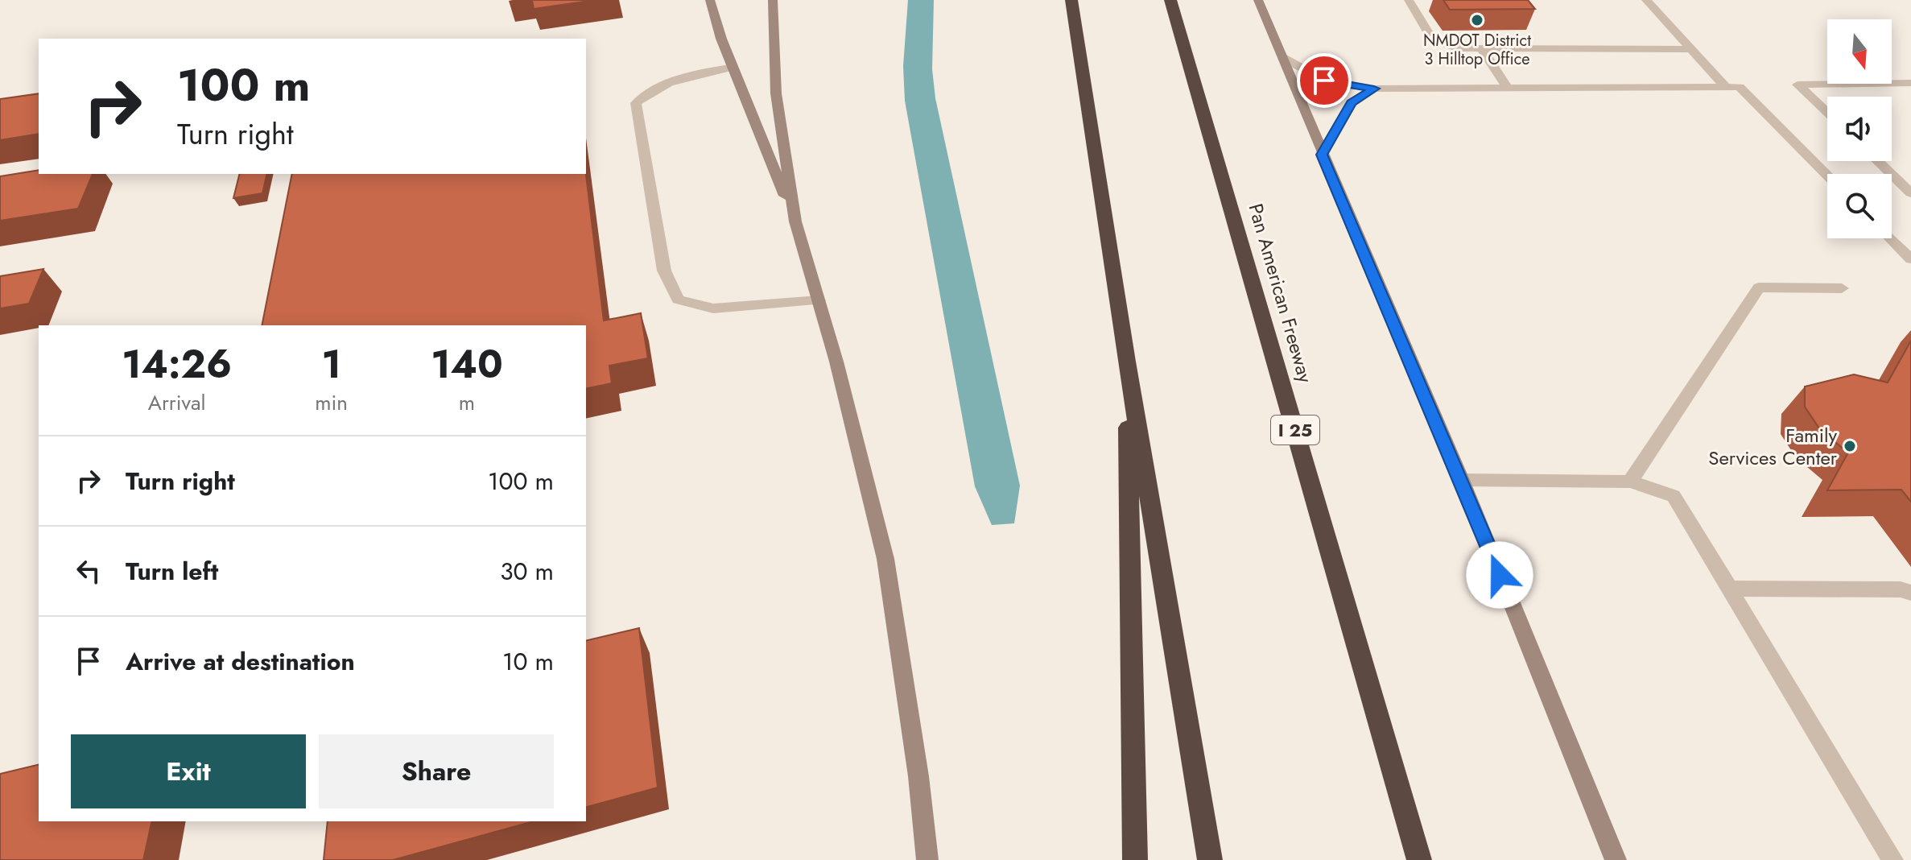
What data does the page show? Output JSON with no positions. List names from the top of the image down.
{
  "streets": {
    "highway": ["Pan American Freeway", "I 25"]
  },
  "places": ["NMDOT District 3 Hilltop Office", "Family Services Center"],
  "north": "bottom",
  "page": {
    "turn": ["100 m", "Turn right"],
    "eta": [
      "14:26",
      "Arrival",
      "1",
      "min",
      "140",
      "m"
    ],
    "list": [
      {
        "name": "Turn right",
        "value": "100 m"
      },
      {
        "name": "Turn left",
        "value": "30 m"
      },
      {
        "name": "Arrive at destination",
        "value": "10 m"
      }
    ],
    "buttons": ["Exit", "Share"]
  }
}
